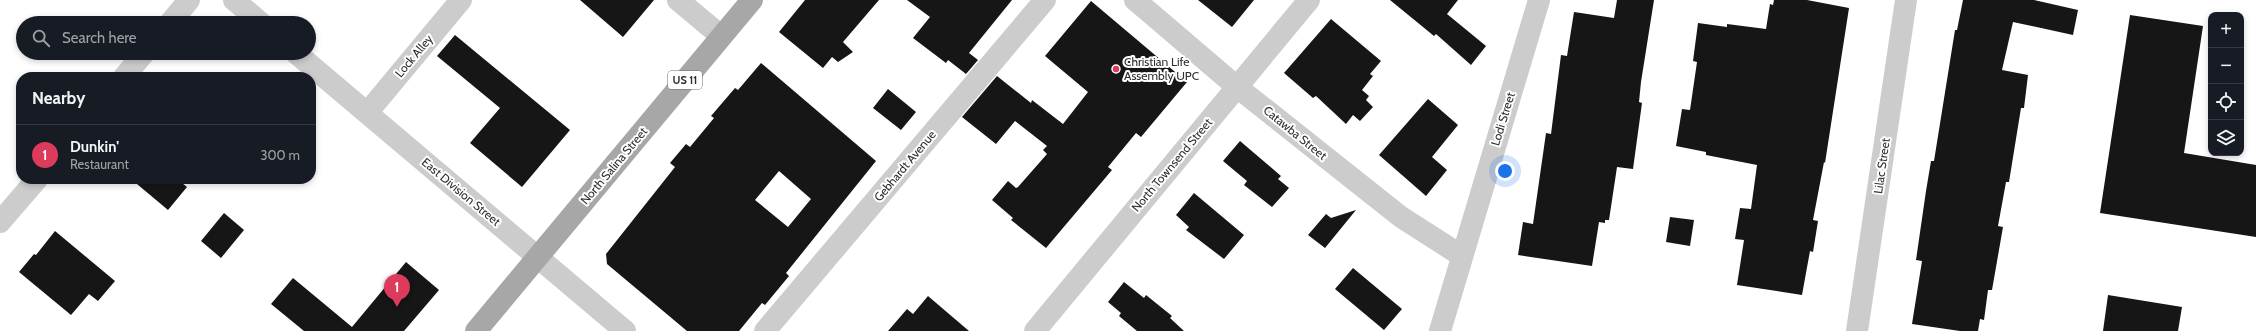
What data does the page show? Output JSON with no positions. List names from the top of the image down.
{
  "streets": {
    "main road": ["US 11", "North Salina Street"],
    "street": [
      "Lock Alley",
      "Lodi Street",
      "Catawba Street",
      "North Townsend Street",
      "Gebhardt Avenue",
      "Lilac Street",
      "East Division Street"
    ]
  },
  "crossings": [
    ["Lock Alley", "East Division Street"],
    ["Lodi Street", "Catawba Street"],
    ["Catawba Street", "North Townsend Street"],
    ["North Salina Street", "East Division Street"]
  ],
  "places": ["Christian Life Assembly UPC"],
  "page": {
    "map_buttons": ["+", "−"],
    "search": "Search here",
    "heading": "Nearby",
    "list": [
      {
        "mark": "1",
        "name": "Dunkin'",
        "note": "Restaurant",
        "value": "300 m"
      }
    ],
    "pins": "1"
  }
}
